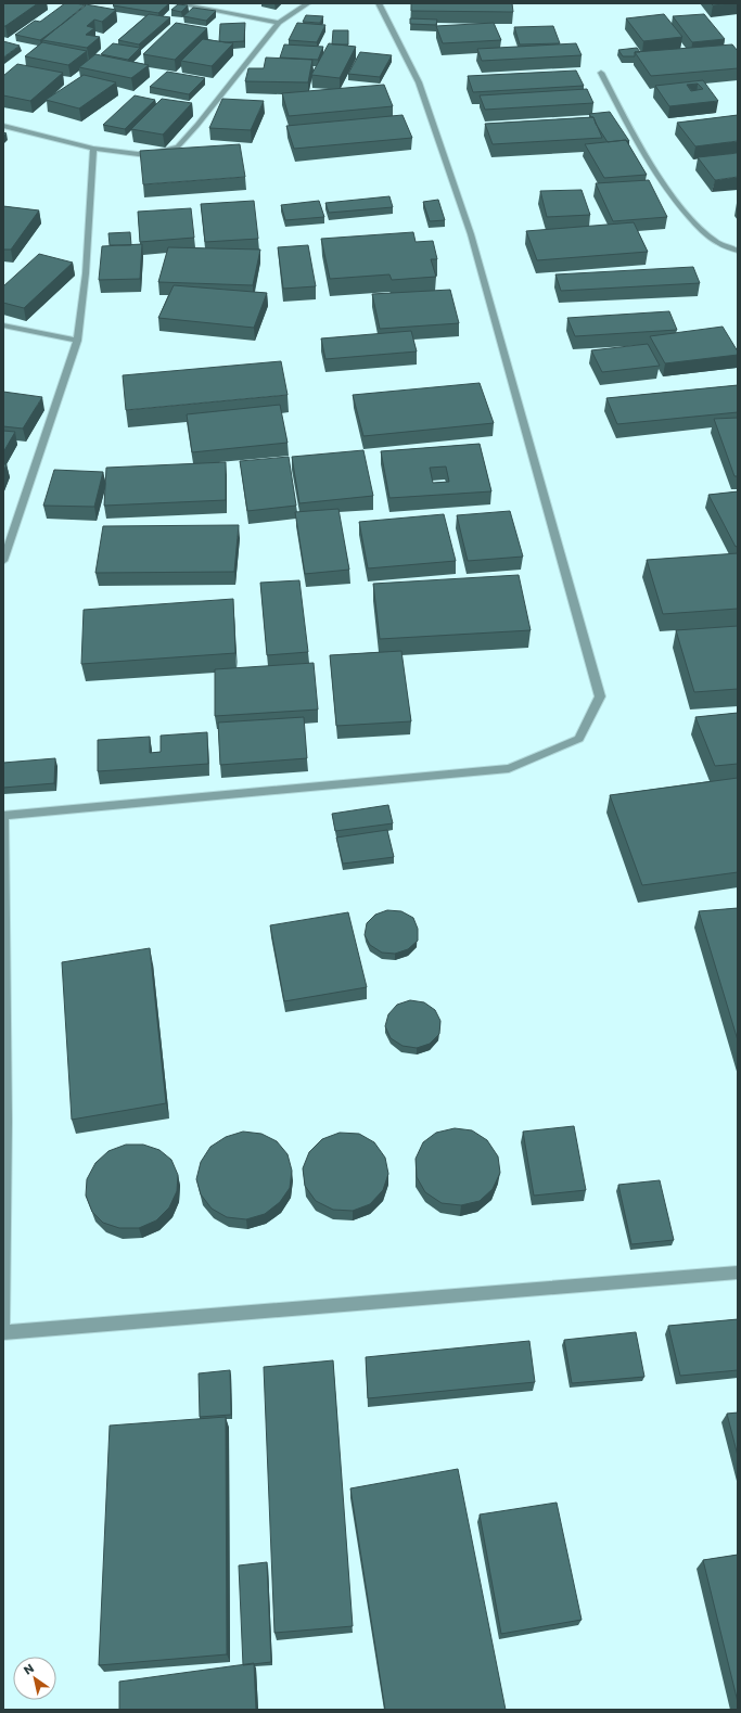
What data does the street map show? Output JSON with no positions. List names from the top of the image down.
{
  "north": "top left"
}
